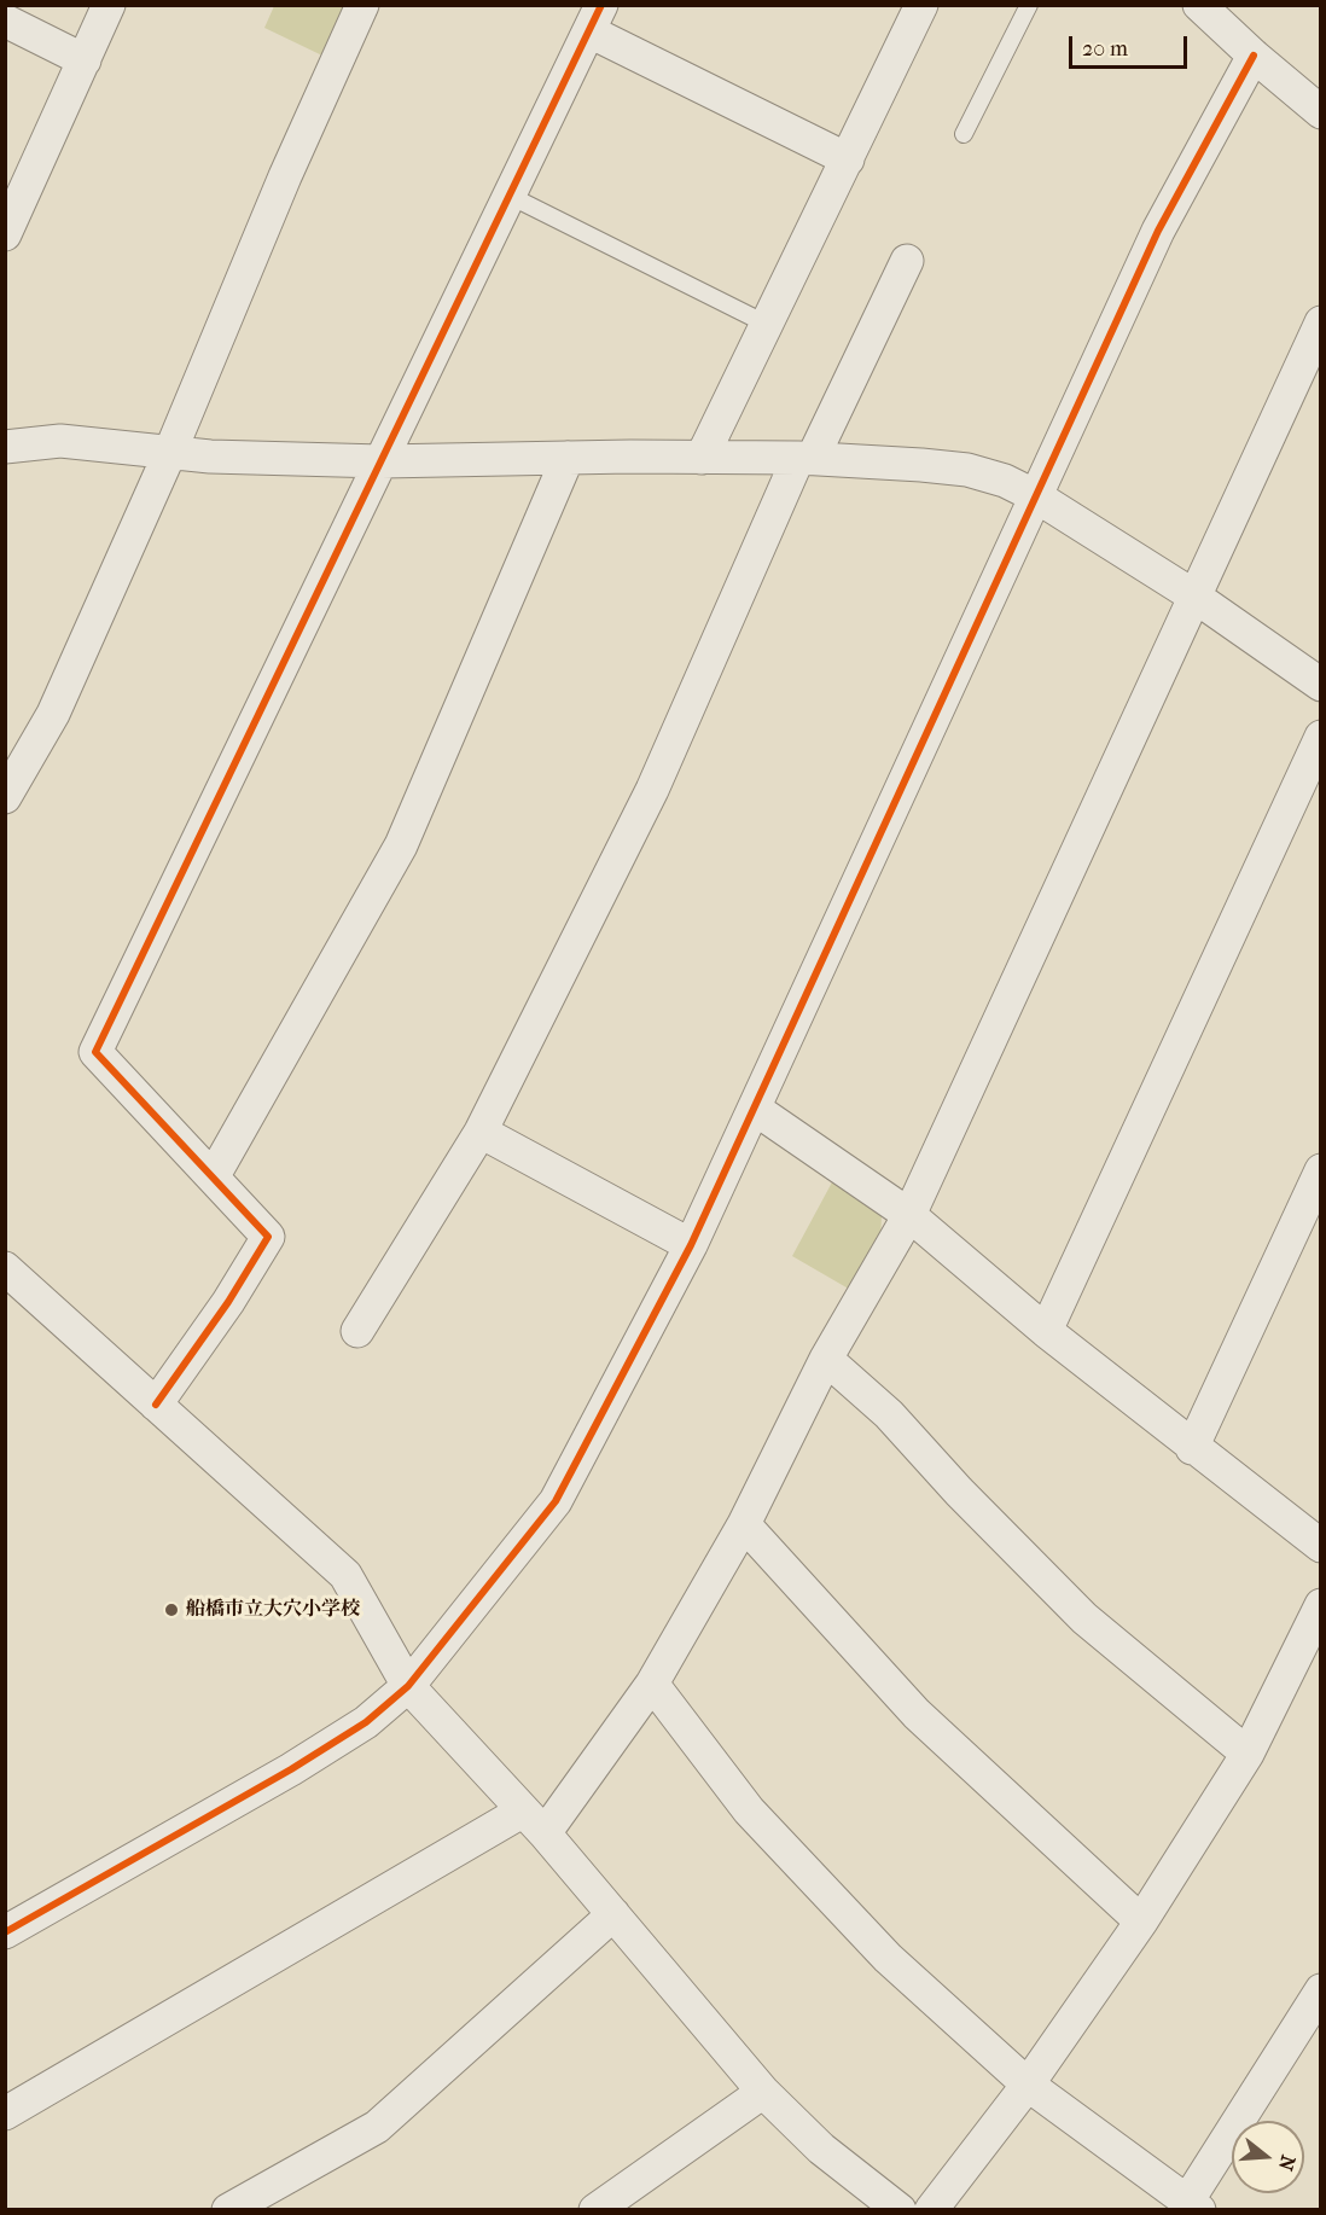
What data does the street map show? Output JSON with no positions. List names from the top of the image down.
{
  "places": ["船橋市立大穴小学校"],
  "scale_bar": "20 m",
  "north": "right"
}
